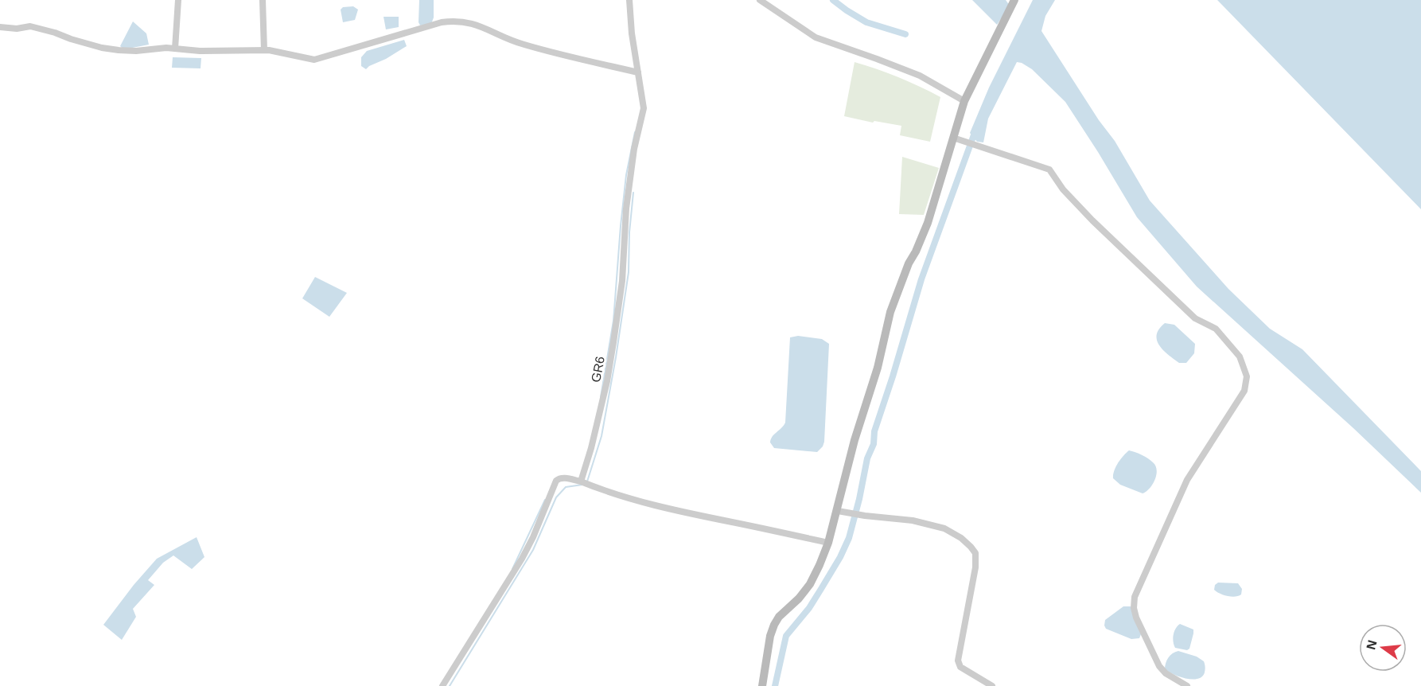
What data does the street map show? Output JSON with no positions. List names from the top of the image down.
{
  "streets": {
    "street": ["GR6"]
  },
  "north": "left"
}
